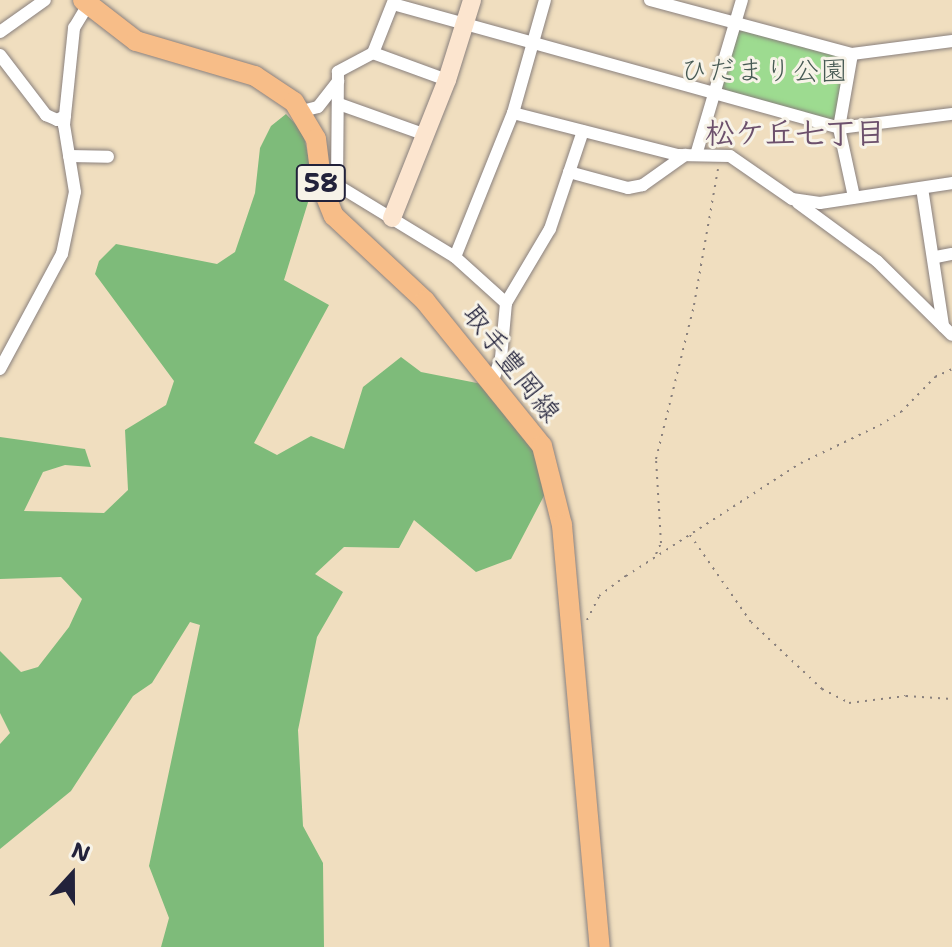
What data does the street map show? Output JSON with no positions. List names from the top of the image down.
{
  "streets": {
    "main road": ["58", "取手豊岡線"]
  },
  "districts": ["松ケ丘七丁目"],
  "parks": ["ひだまり公園"],
  "north": "top"
}
